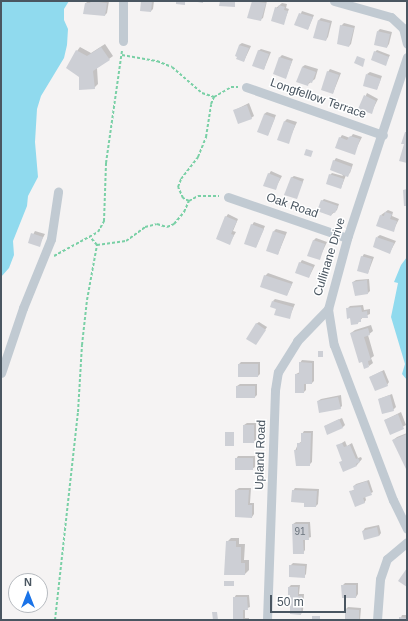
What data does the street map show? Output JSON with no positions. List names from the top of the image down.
{
  "streets": {
    "street": [
      "Longfellow Terrace",
      "Oak Road",
      "Cullinane Drive",
      "Upland Road"
    ]
  },
  "crossings": [
    ["Longfellow Terrace", "Cullinane Drive"],
    ["Oak Road", "Cullinane Drive"],
    ["Cullinane Drive", "Upland Road"]
  ],
  "house_numbers": ["91"],
  "scale_bar": "50 m",
  "north": "top"
}
